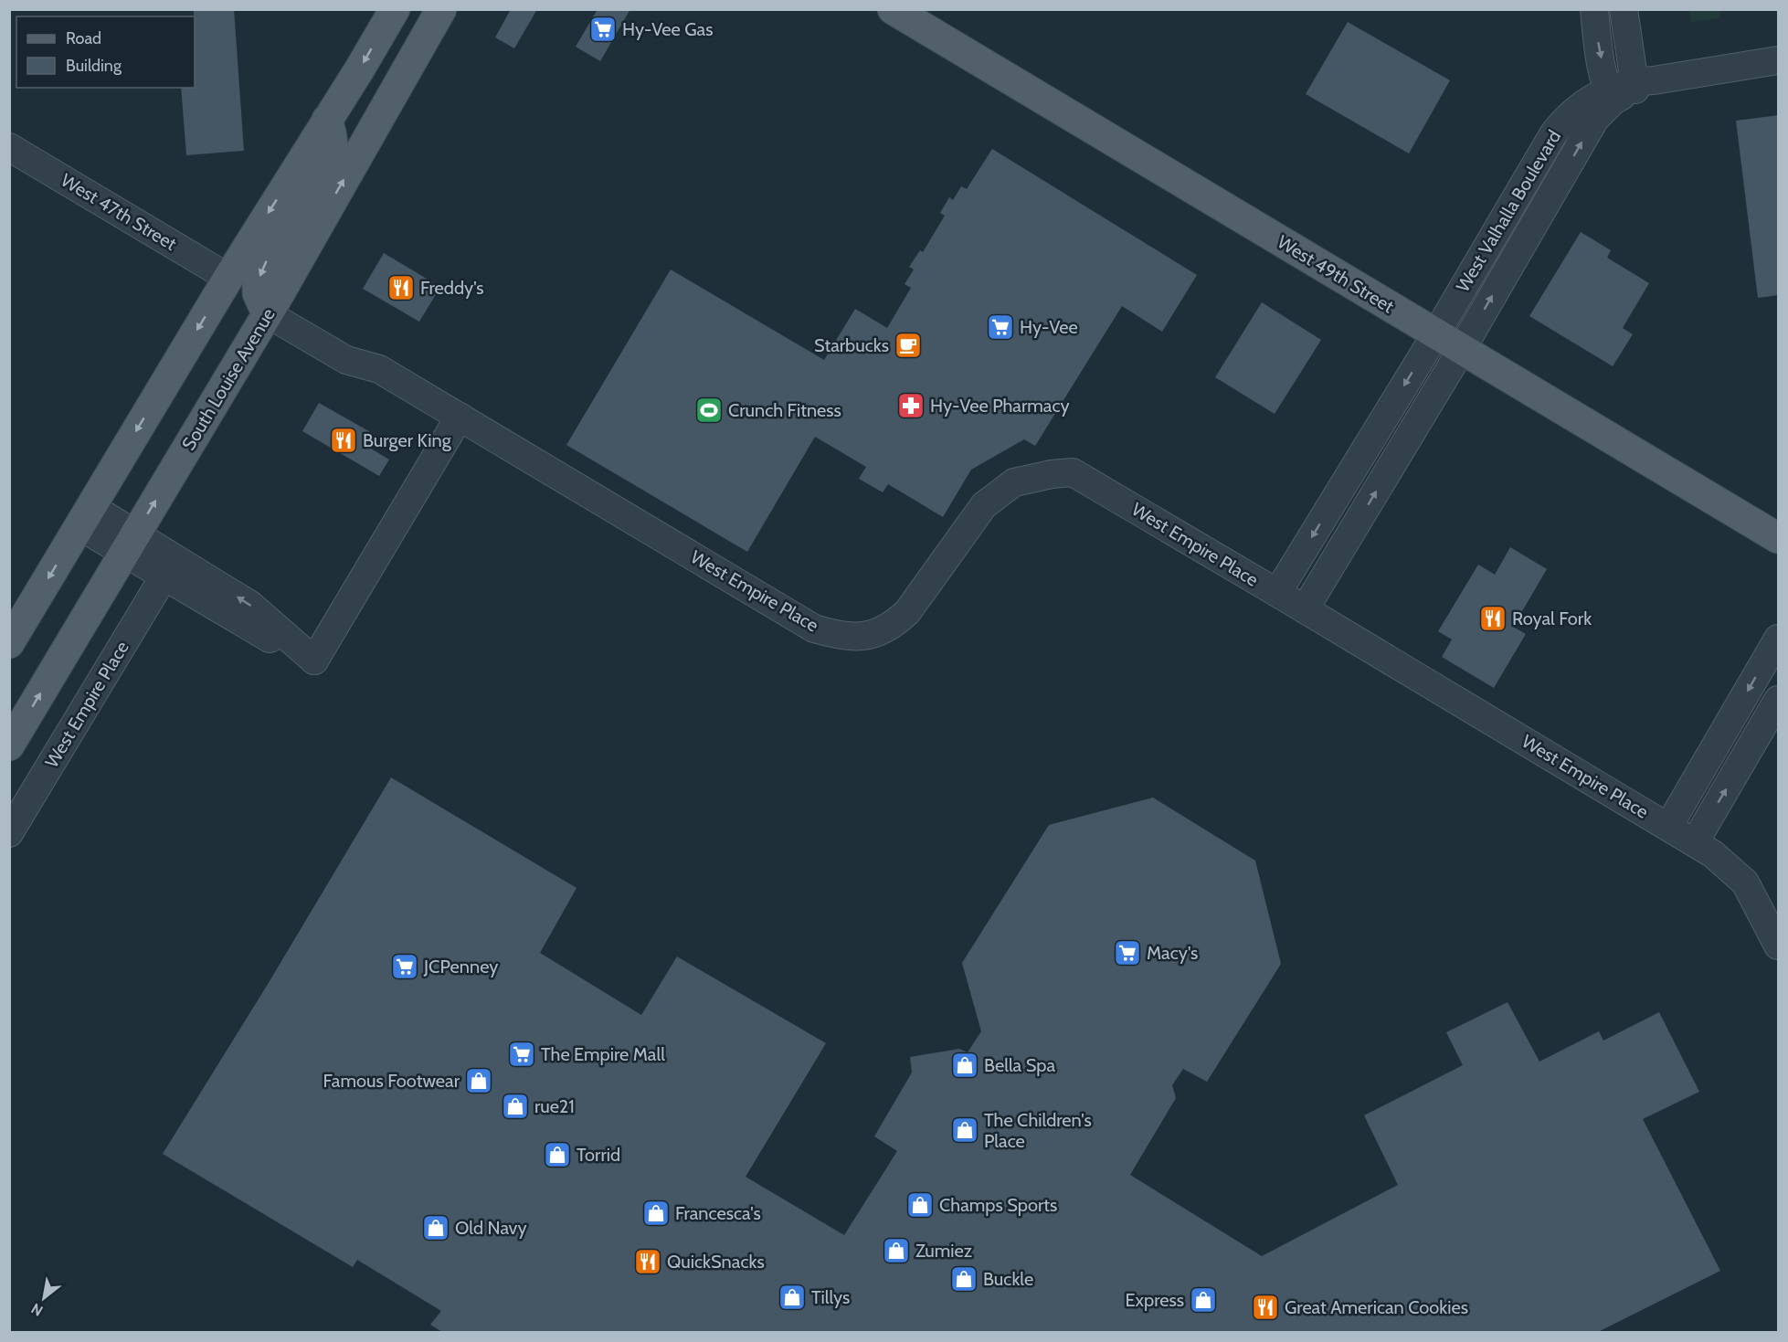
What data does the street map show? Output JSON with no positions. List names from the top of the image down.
{
  "streets": {
    "main road": ["West 49th Street", "South Louise Avenue"],
    "street": ["West Valhalla Boulevard", "West 47th Street", "West Empire Place"]
  },
  "crossings": [
    ["West Valhalla Boulevard", "West 49th Street"],
    ["West Valhalla Boulevard", "West Empire Place"],
    ["West 49th Street", "West Empire Place"],
    ["South Louise Avenue", "West Empire Place"]
  ],
  "places": {
    "supermarket": [
      "Hy-Vee Gas",
      "Hy-Vee",
      "Macy's",
      "JCPenney",
      "The Empire Mall"
    ],
    "restaurant": [
      "Freddy's",
      "Burger King",
      "Royal Fork",
      "QuickSnacks",
      "Great American Cookies"
    ],
    "cafe": ["Starbucks"],
    "pharmacy": ["Hy-Vee Pharmacy"],
    "sports": ["Crunch Fitness"],
    "shop": [
      "Bella Spa",
      "Famous Footwear",
      "rue21",
      "The Children's Place",
      "Torrid",
      "Champs Sports",
      "Francesca's",
      "Old Navy",
      "Zumiez",
      "Buckle",
      "Tillys",
      "Express"
    ]
  },
  "legend": ["Road", "Building"],
  "north": "bottom left"
}
